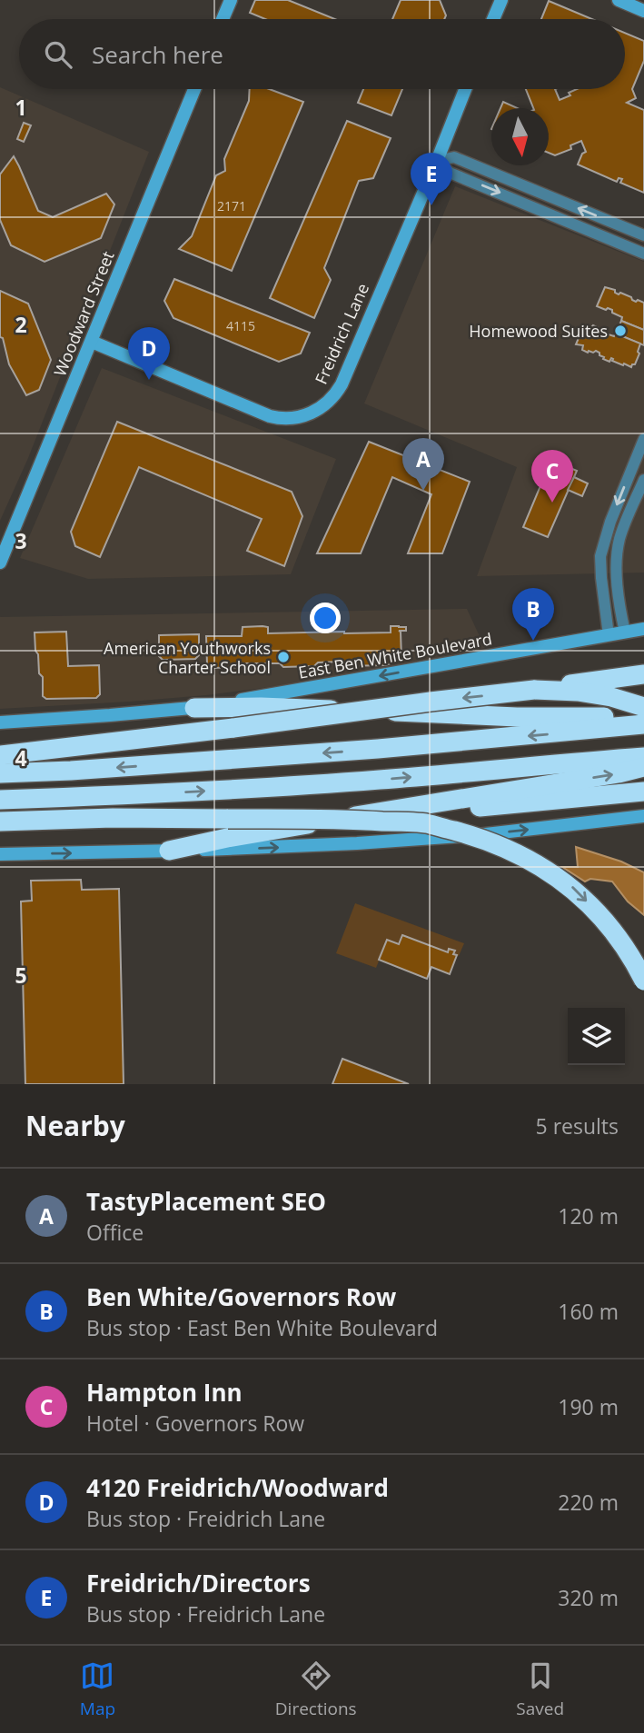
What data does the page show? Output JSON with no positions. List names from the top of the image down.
{
  "streets": {
    "main road": ["Woodward Street", "Freidrich Lane", "East Ben White Boulevard"]
  },
  "crossings": [
    ["Woodward Street", "Freidrich Lane"]
  ],
  "one_way": ["East Ben White Boulevard"],
  "places": ["Homewood Suites", "American Youthworks Charter School"],
  "house_numbers": ["2171", "4115"],
  "north": "bottom",
  "page": {
    "search": "Search here",
    "pins": [
      "E",
      "D",
      "A",
      "C",
      "B"
    ],
    "heading": ["Nearby", "5 results"],
    "list": [
      {
        "mark": "A",
        "name": "TastyPlacement SEO",
        "note": "Office",
        "value": "120 m"
      },
      {
        "mark": "B",
        "name": "Ben White/Governors Row",
        "note": "Bus stop · East Ben White Boulevard",
        "value": "160 m"
      },
      {
        "mark": "C",
        "name": "Hampton Inn",
        "note": "Hotel · Governors Row",
        "value": "190 m"
      },
      {
        "mark": "D",
        "name": "4120 Freidrich/Woodward",
        "note": "Bus stop · Freidrich Lane",
        "value": "220 m"
      },
      {
        "mark": "E",
        "name": "Freidrich/Directors",
        "note": "Bus stop · Freidrich Lane",
        "value": "320 m"
      }
    ],
    "nav": ["Map", "Directions", "Saved"]
  },
  "grid": {
    "rows": [
      "1",
      "2",
      "3",
      "4",
      "5"
    ]
  }
}
